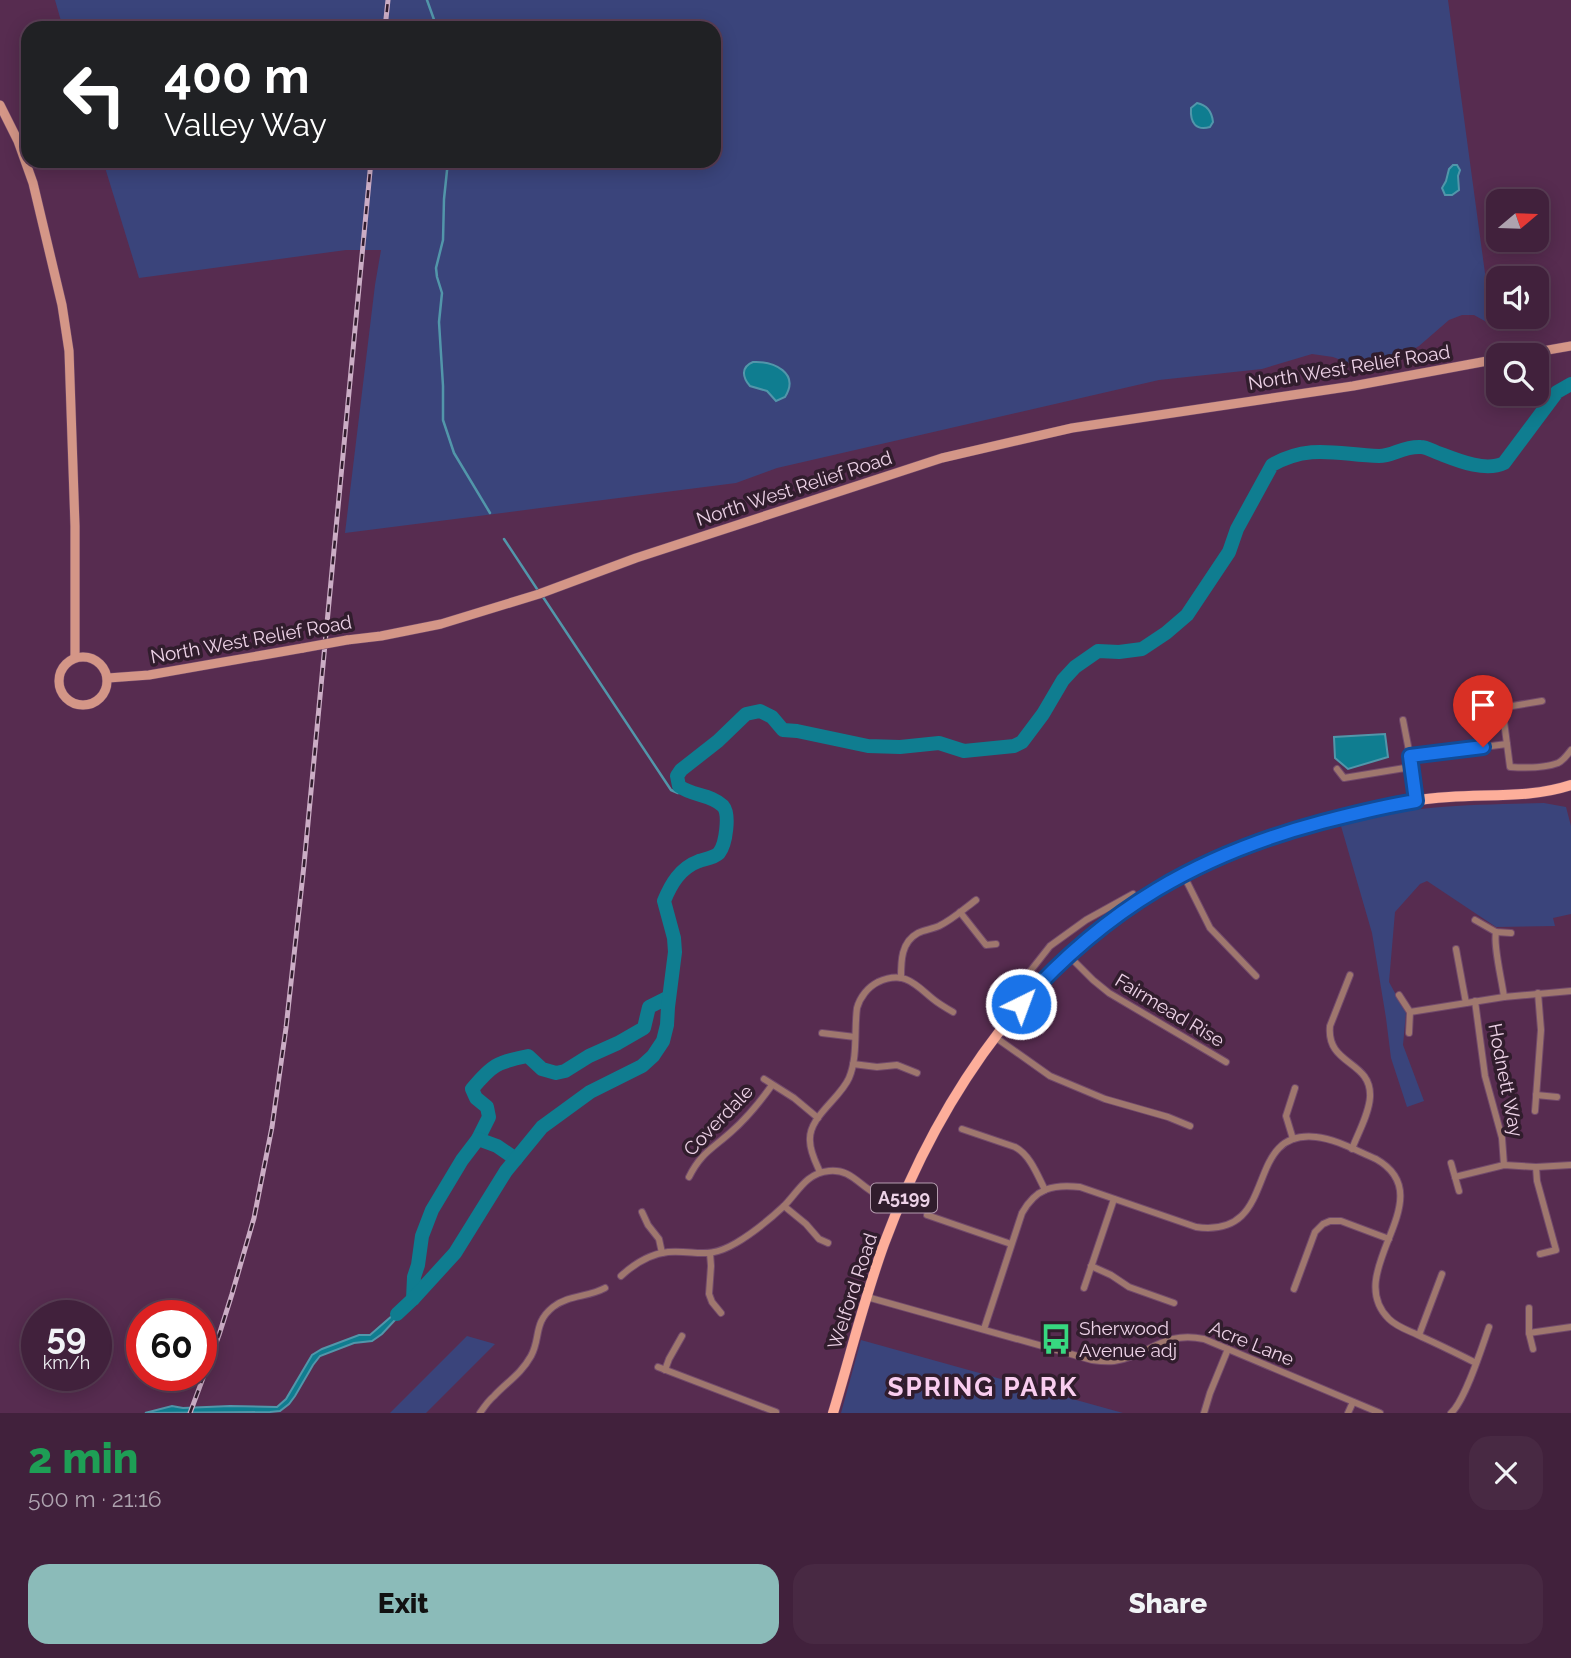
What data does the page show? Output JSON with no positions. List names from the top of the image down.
{
  "streets": {
    "main road": ["A5199", "Welford Road"],
    "street": [
      "North West Relief Road",
      "Fairmead Rise",
      "Hodnett Way",
      "Coverdale",
      "Acre Lane"
    ]
  },
  "crossings": [
    ["Fairmead Rise", "Welford Road"],
    ["Welford Road", "Acre Lane"]
  ],
  "districts": ["SPRING PARK"],
  "places": {
    "bus stop": ["Sherwood Avenue adj"]
  },
  "north": "right",
  "page": {
    "turn": ["400 m", "Valley Way"],
    "speed": "59 km/h",
    "limit": "60",
    "heading": ["2 min", "500 m · 21:16"],
    "buttons": ["Exit", "Share"]
  }
}
